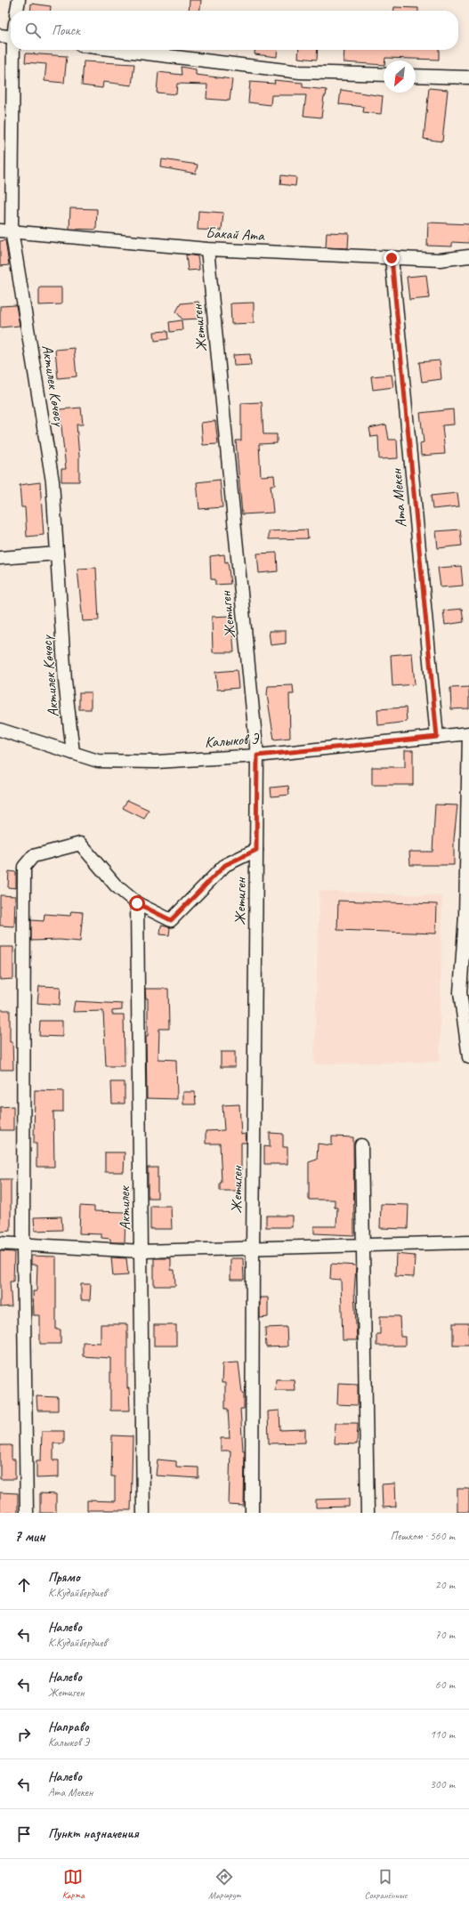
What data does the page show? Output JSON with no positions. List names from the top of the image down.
{
  "streets": {
    "street": [
      "Бакай Ата",
      "Жетиген",
      "Актилек Көчөсү",
      "Ата Мекен",
      "Калыков Э",
      "Актилек"
    ]
  },
  "crossings": [
    ["Бакай Ата", "Жетиген"],
    ["Бакай Ата", "Актилек Көчөсү"],
    ["Бакай Ата", "Ата Мекен"],
    ["Жетиген", "Калыков Э"],
    ["Актилек Көчөсү", "Калыков Э"],
    ["Ата Мекен", "Калыков Э"]
  ],
  "north": "bottom left",
  "page": {
    "search": "Поиск",
    "heading": ["7 мин", "Пешком · 560 m"],
    "list": [
      ["Прямо", "К.Кудайбердиев", "20 m"],
      ["Налево", "К.Кудайбердиев", "70 m"],
      ["Налево", "Жетиген", "60 m"],
      ["Направо", "Калыков Э", "110 m"],
      ["Налево", "Ата Мекен", "300 m"],
      "Пункт назначения"
    ],
    "nav": ["Карта", "Маршрут", "Сохранённые"]
  }
}
